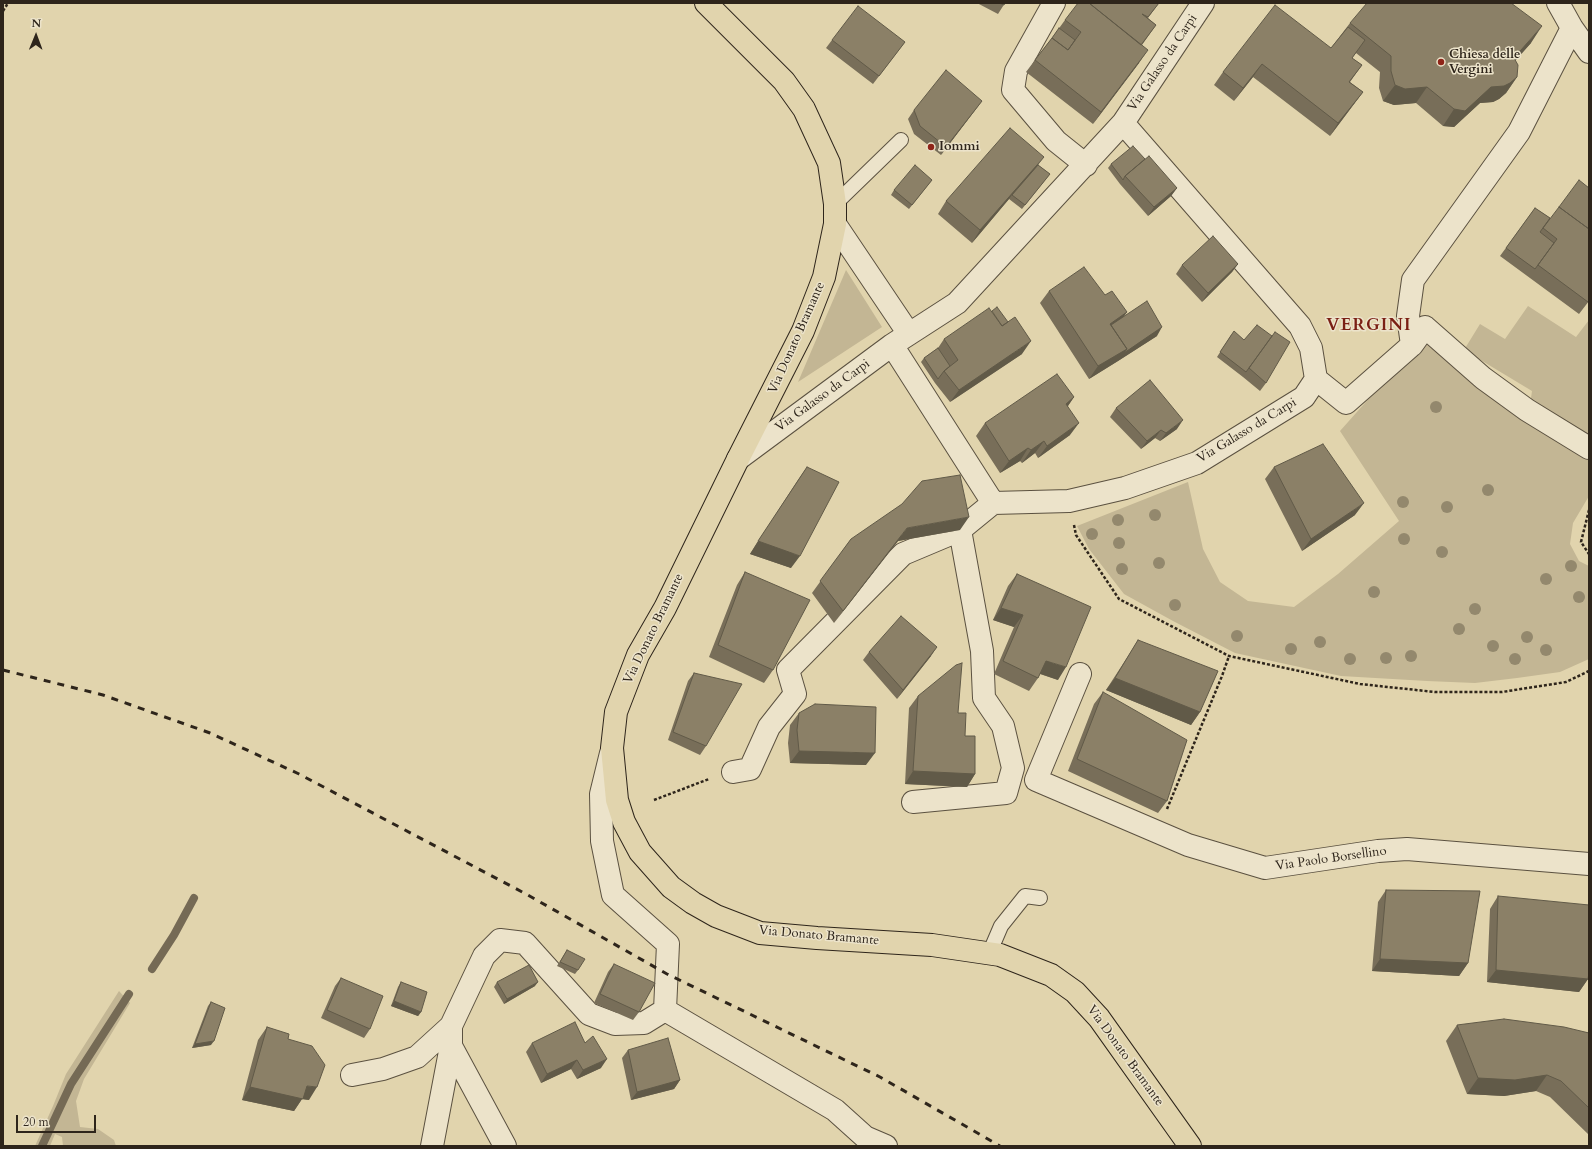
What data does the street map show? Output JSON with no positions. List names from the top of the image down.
{
  "streets": {
    "main road": ["Via Donato Bramante"],
    "street": ["Via Galasso da Carpi", "Via Paolo Borsellino"]
  },
  "crossings": [
    ["Via Galasso da Carpi", "Via Donato Bramante"]
  ],
  "districts": ["VERGINI"],
  "places": ["Chiesa delle Vergini", "Iommi"],
  "scale_bar": "20 m",
  "north": "top"
}
